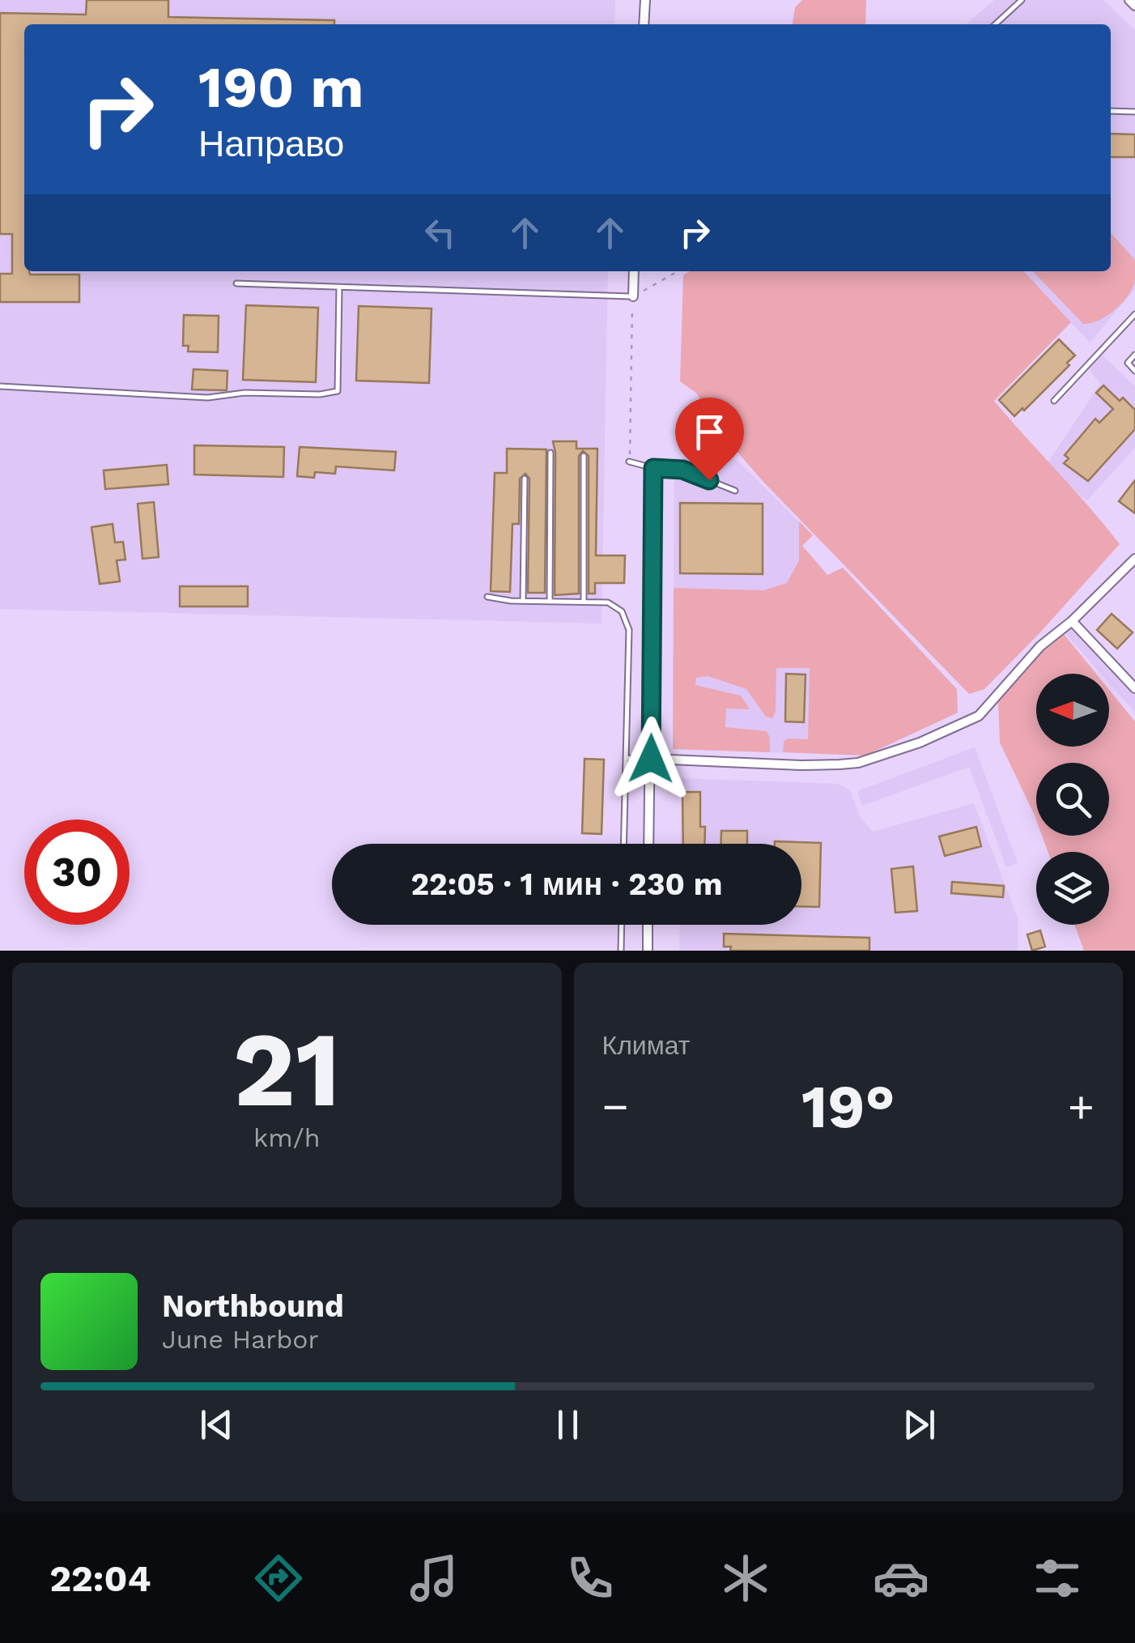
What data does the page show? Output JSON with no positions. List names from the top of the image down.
{
  "north": "left",
  "page": {
    "turn": ["190 m", "Направо"],
    "limit": "30",
    "trip": "22:05 · 1 мин · 230 m",
    "tile": [
      ["21", "km/h"],
      "Климат"
    ],
    "heat": ["−", "19°", "+"],
    "song": ["Northbound", "June Harbor"],
    "tabs": "22:04"
  }
}
